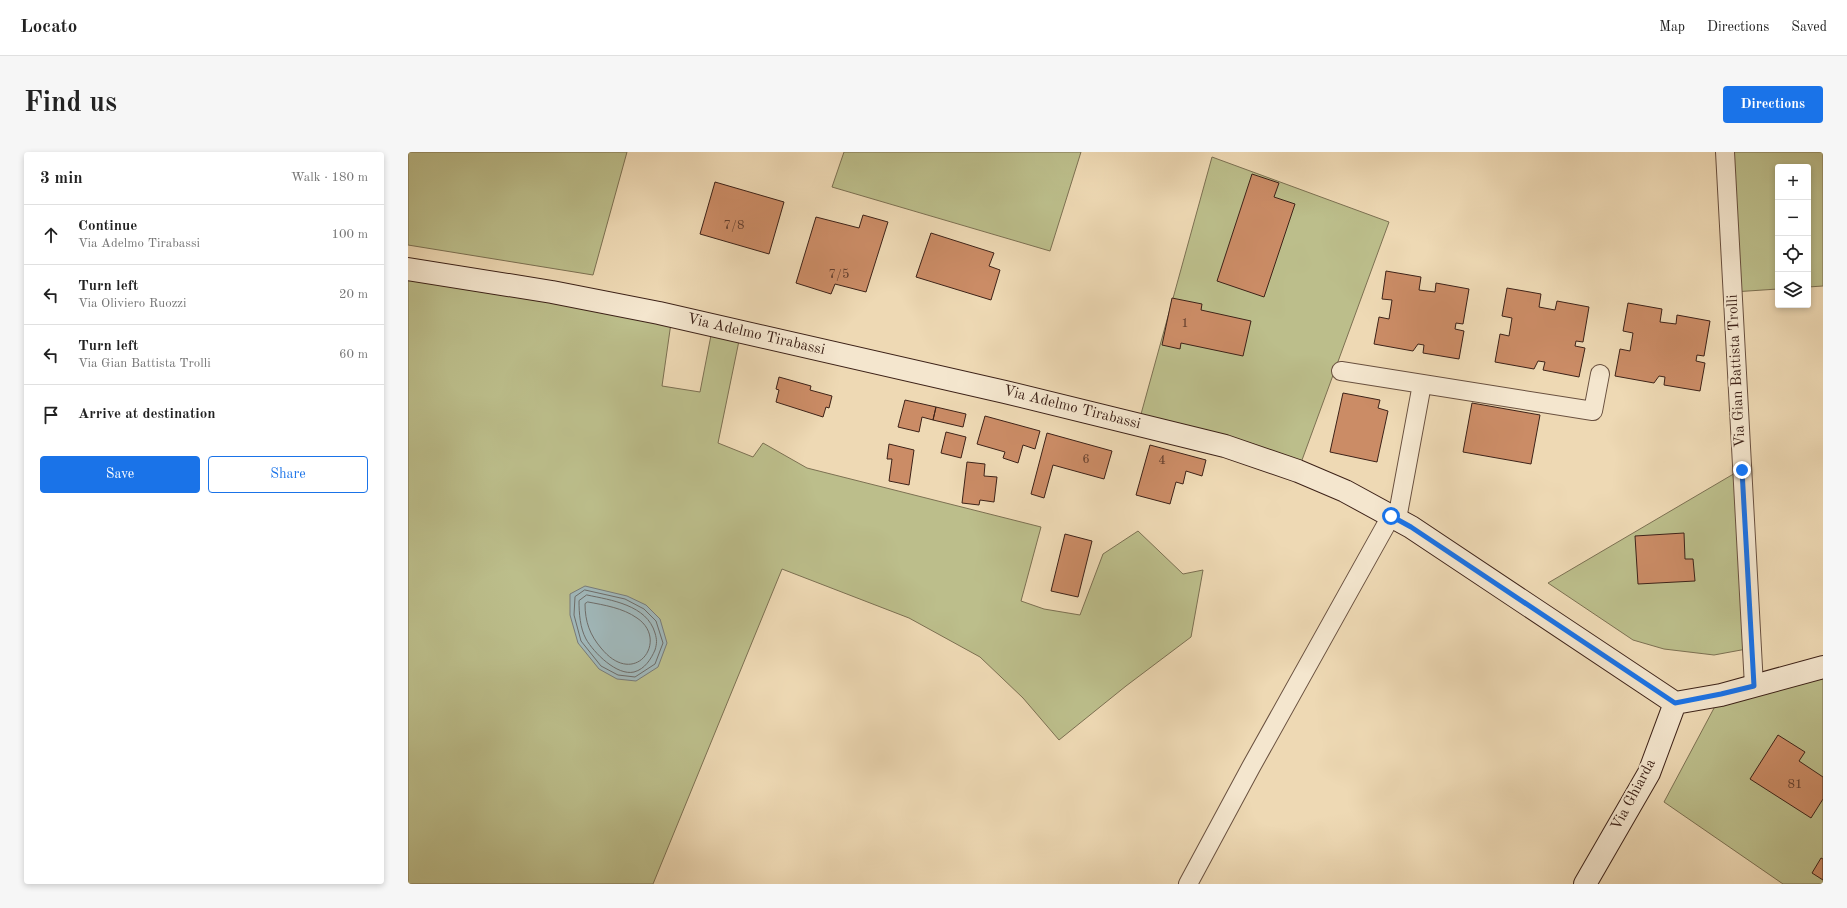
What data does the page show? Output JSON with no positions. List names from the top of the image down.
{
  "streets": {
    "street": ["Via Adelmo Tirabassi", "Via Gian Battista Trolli", "Via Ghiarda"]
  },
  "crossings": [
    ["Via Adelmo Tirabassi", "Via Ghiarda"]
  ],
  "house_numbers": [
    "7/8",
    "7/5",
    "1",
    "6",
    "4",
    "81"
  ],
  "page": {
    "header": "Locato",
    "nav": ["Map", "Directions", "Saved"],
    "buttons": [
      "Directions",
      ["Save", "Share"]
    ],
    "title": "Find us",
    "heading": ["3 min", "Walk · 180 m"],
    "map_buttons": ["+", "−"],
    "list": [
      ["Continue", "Via Adelmo Tirabassi", "100 m"],
      ["Turn left", "Via Oliviero Ruozzi", "20 m"],
      ["Turn left", "Via Gian Battista Trolli", "60 m"],
      "Arrive at destination"
    ]
  }
}
